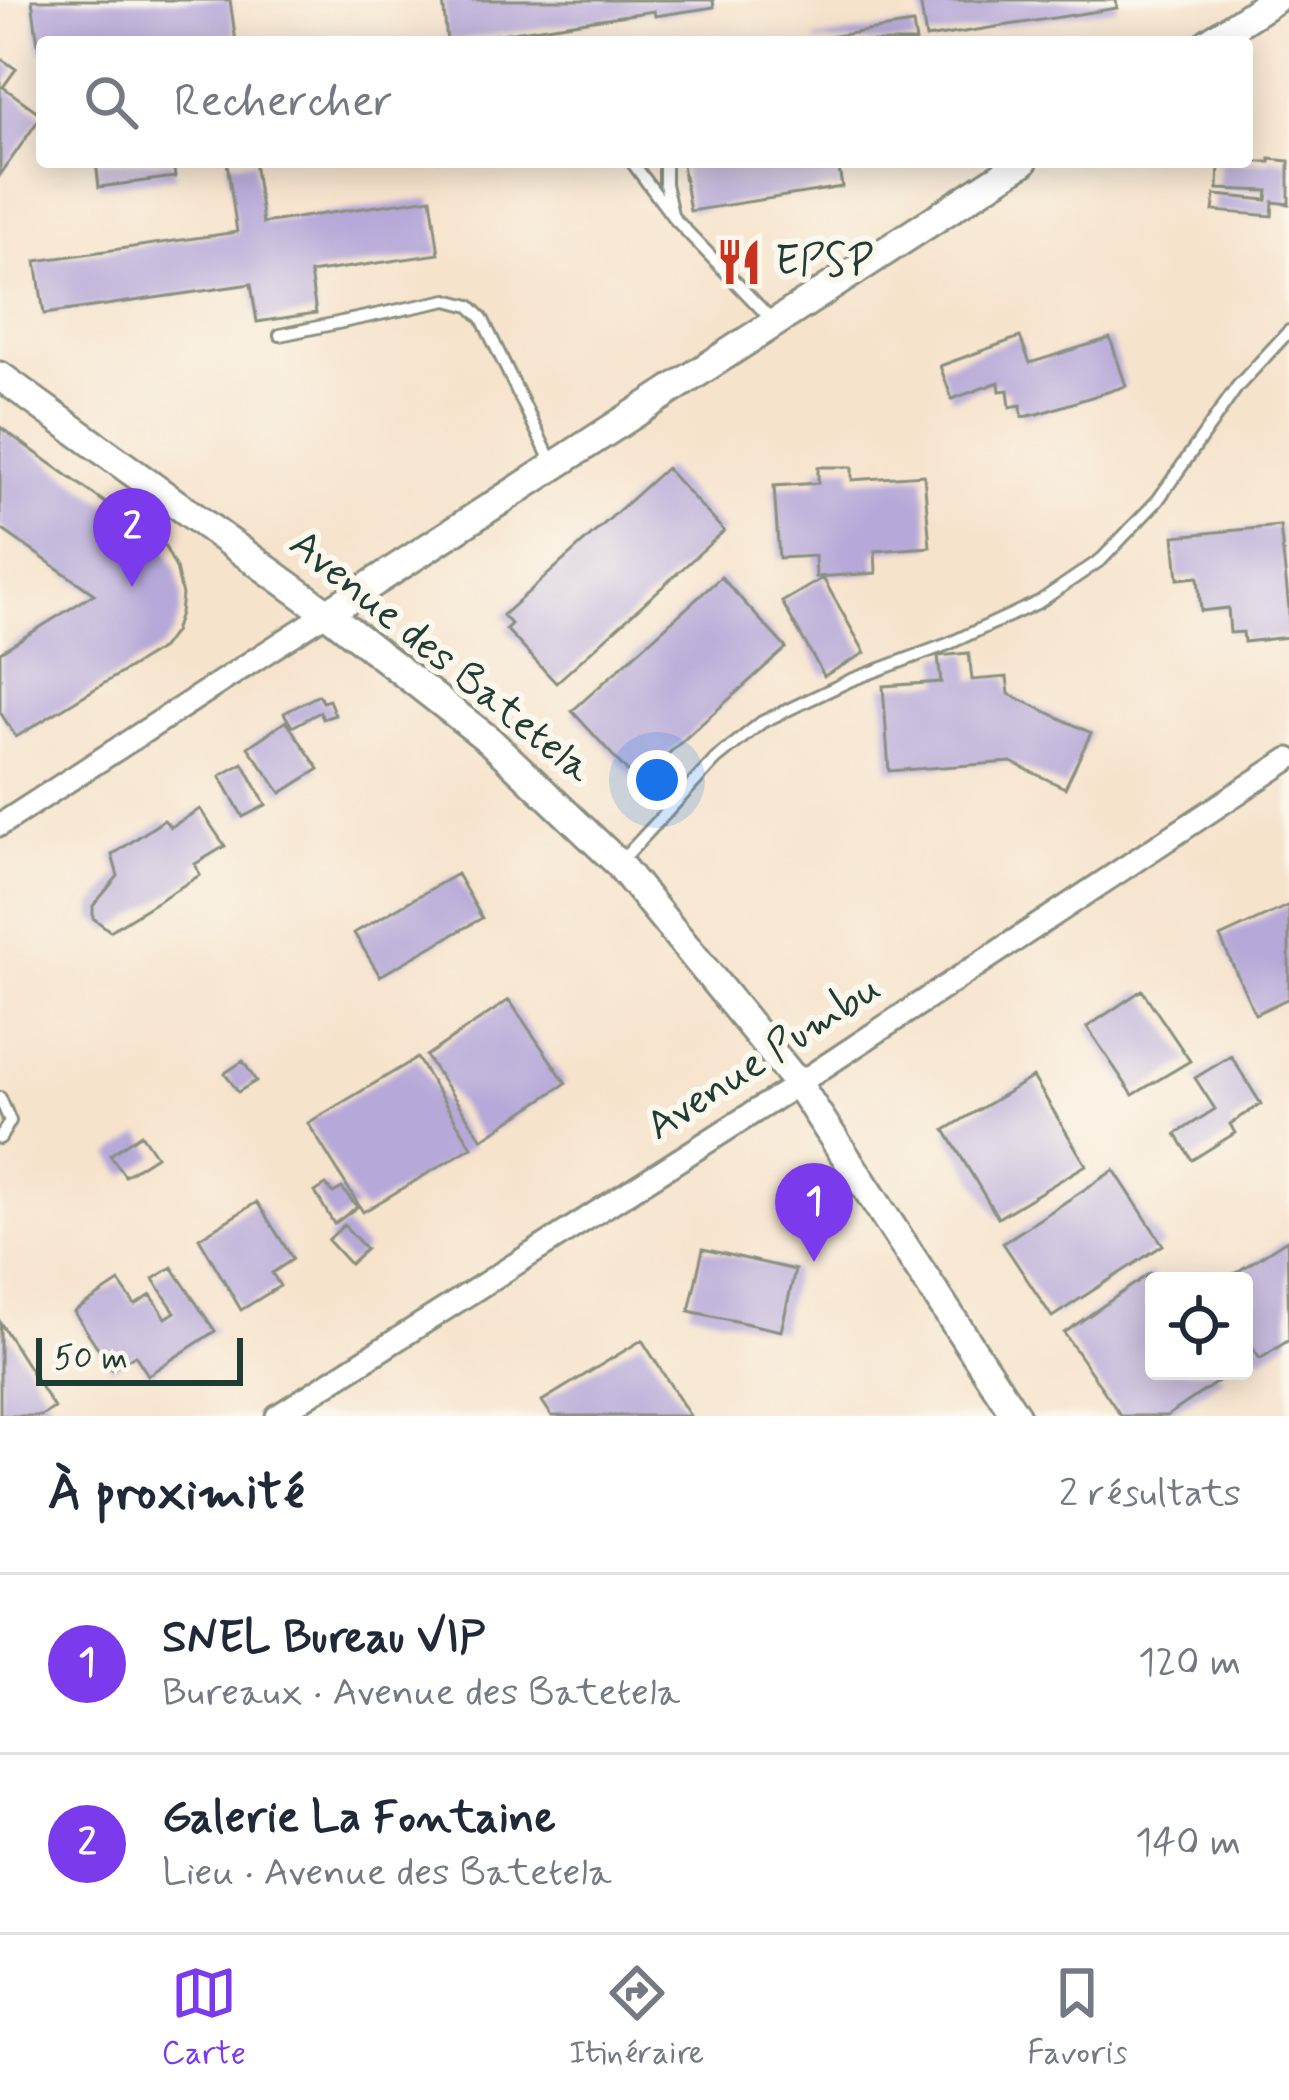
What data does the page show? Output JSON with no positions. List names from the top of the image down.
{
  "streets": {
    "street": ["Avenue des Batetela", "Avenue Pumbu"]
  },
  "crossings": [
    ["Avenue des Batetela", "Avenue Pumbu"]
  ],
  "places": {
    "restaurant": ["EPSP"]
  },
  "scale_bar": "50 m",
  "page": {
    "search": "Rechercher",
    "pins": ["2", "1"],
    "scale": "50 m",
    "heading": ["À proximité", "2 résultats"],
    "list": [
      {
        "mark": "1",
        "name": "SNEL Bureau VIP",
        "note": "Bureaux · Avenue des Batetela",
        "value": "120 m"
      },
      {
        "mark": "2",
        "name": "Galerie La Fontaine",
        "note": "Lieu · Avenue des Batetela",
        "value": "140 m"
      }
    ],
    "nav": ["Carte", "Itinéraire", "Favoris"]
  }
}
